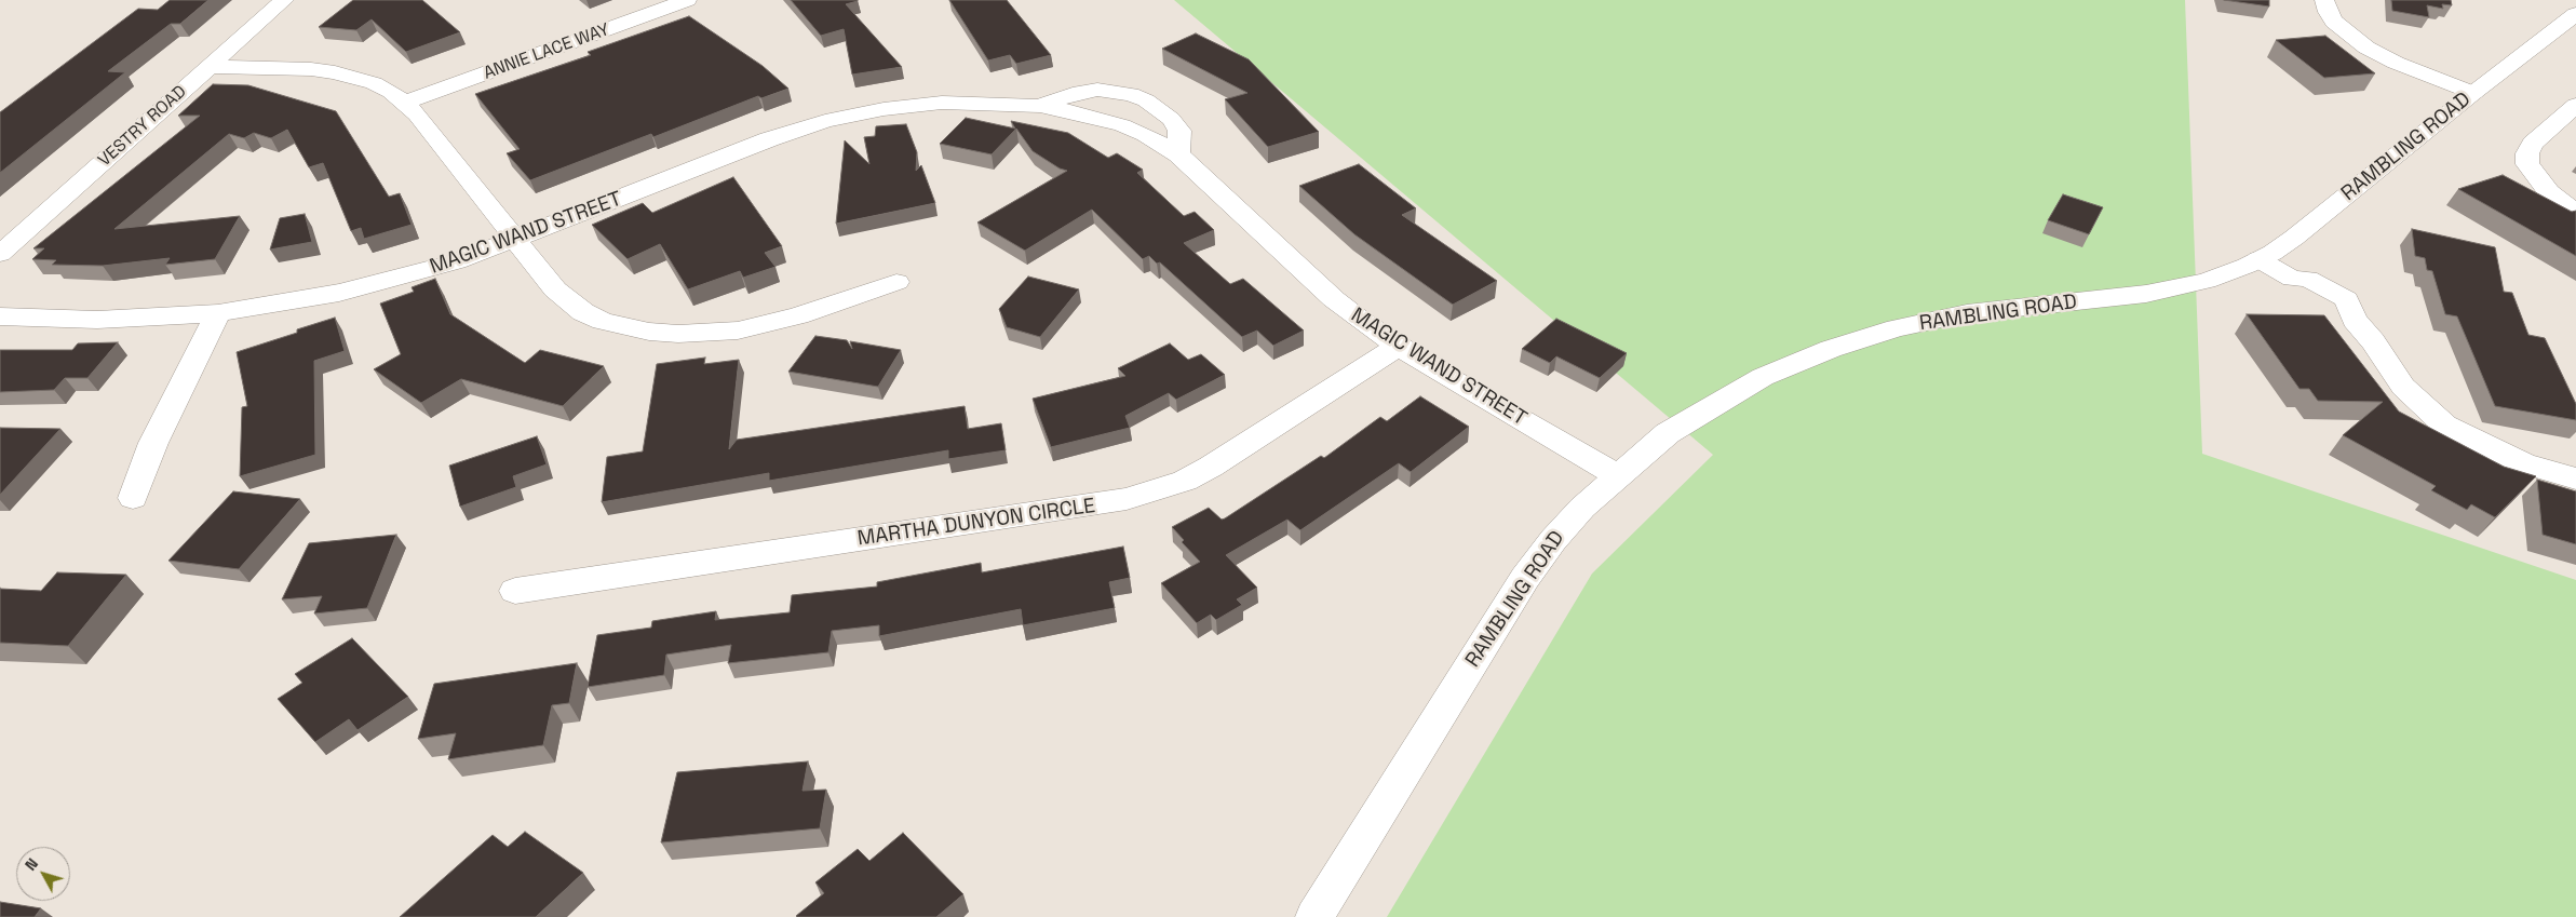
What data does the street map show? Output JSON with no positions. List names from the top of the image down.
{
  "streets": {
    "street": [
      "ANNIE LACE WAY",
      "VESTRY ROAD",
      "RAMBLING ROAD",
      "MAGIC WAND STREET",
      "MARTHA DUNYON CIRCLE"
    ]
  },
  "crossings": [
    ["RAMBLING ROAD", "MAGIC WAND STREET"],
    ["MAGIC WAND STREET", "MARTHA DUNYON CIRCLE"]
  ],
  "north": "top left"
}
